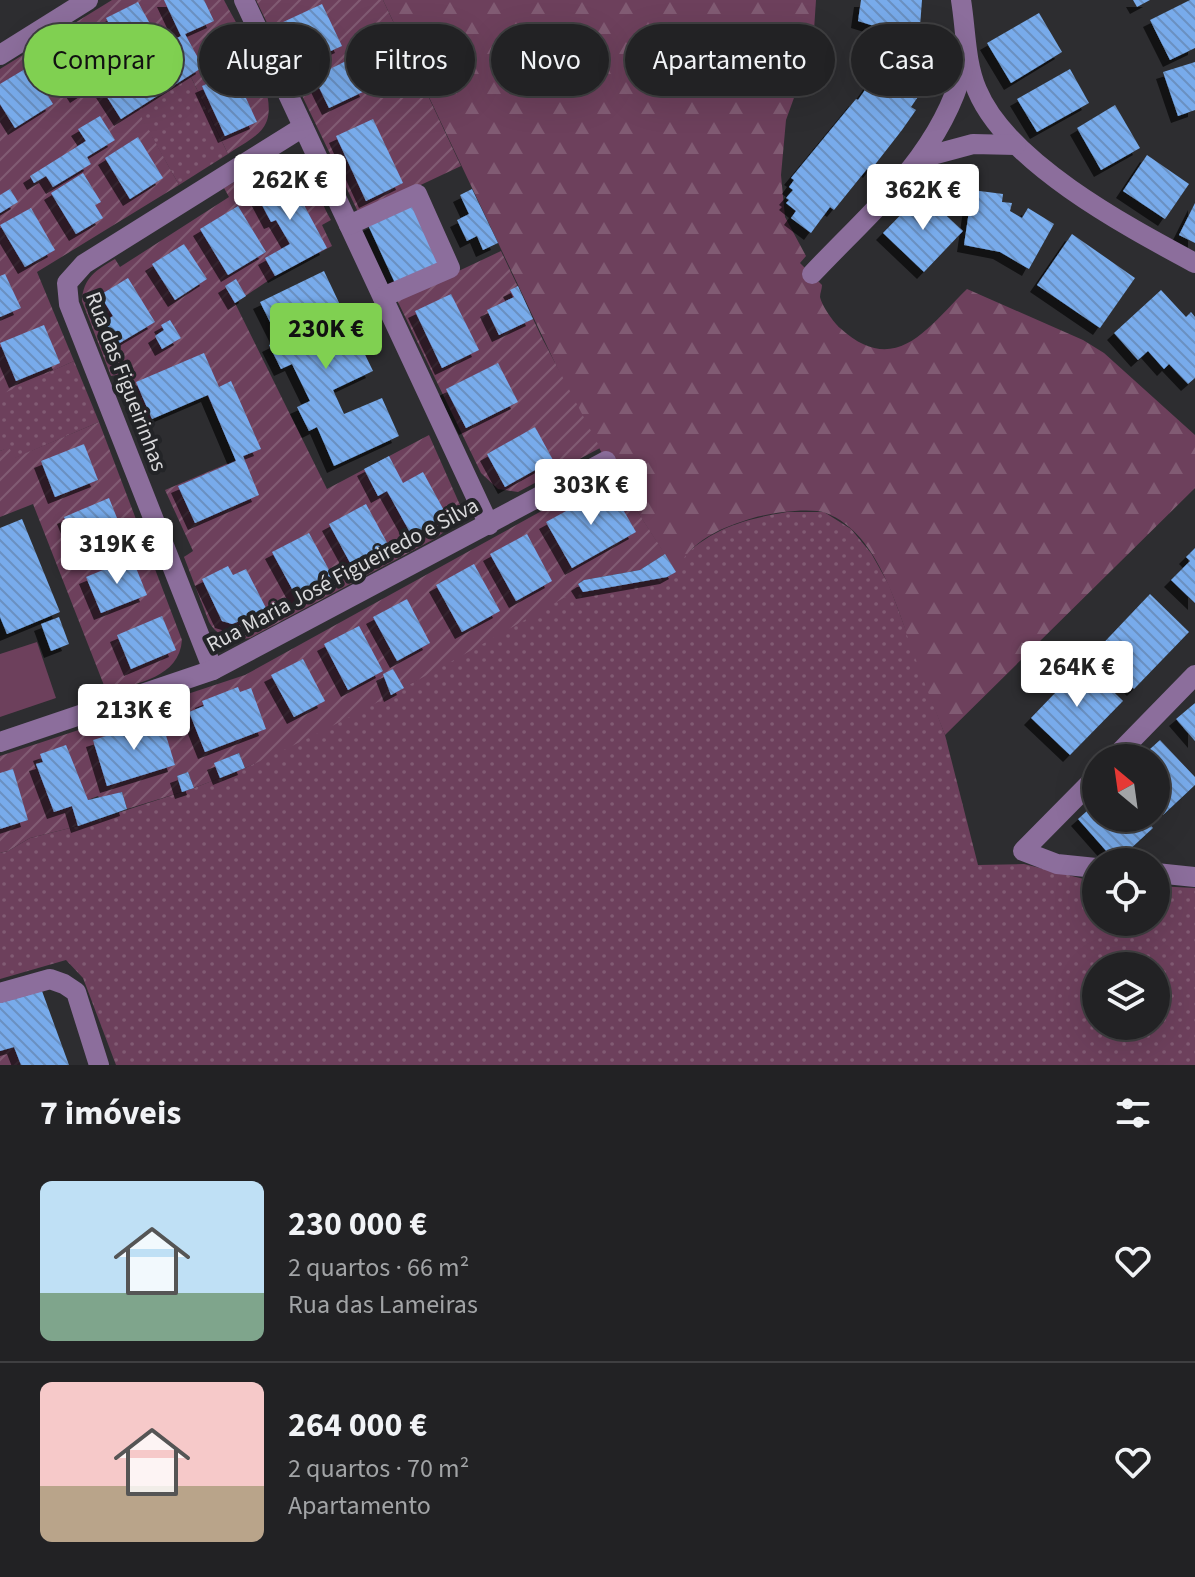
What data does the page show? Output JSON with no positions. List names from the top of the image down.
{
  "streets": {
    "street": ["Rua das Figueirinhas", "Rua Maria José Figueiredo e Silva"]
  },
  "crossings": [
    ["Rua das Figueirinhas", "Rua Maria José Figueiredo e Silva"]
  ],
  "north": "top left",
  "page": {
    "chip": [
      "Comprar",
      "Alugar",
      "Filtros",
      "Novo",
      "Apartamento",
      "Casa"
    ],
    "price": [
      "262K €",
      "362K €",
      "230K €",
      "303K €",
      "319K €",
      "264K €",
      "213K €"
    ],
    "heading": "7 imóveis",
    "list": [
      {
        "name": "230 000 €",
        "note": "2 quartos · 66 m² · Rua das Lameiras"
      },
      {
        "name": "264 000 €",
        "note": "2 quartos · 70 m² · Apartamento"
      }
    ]
  }
}
